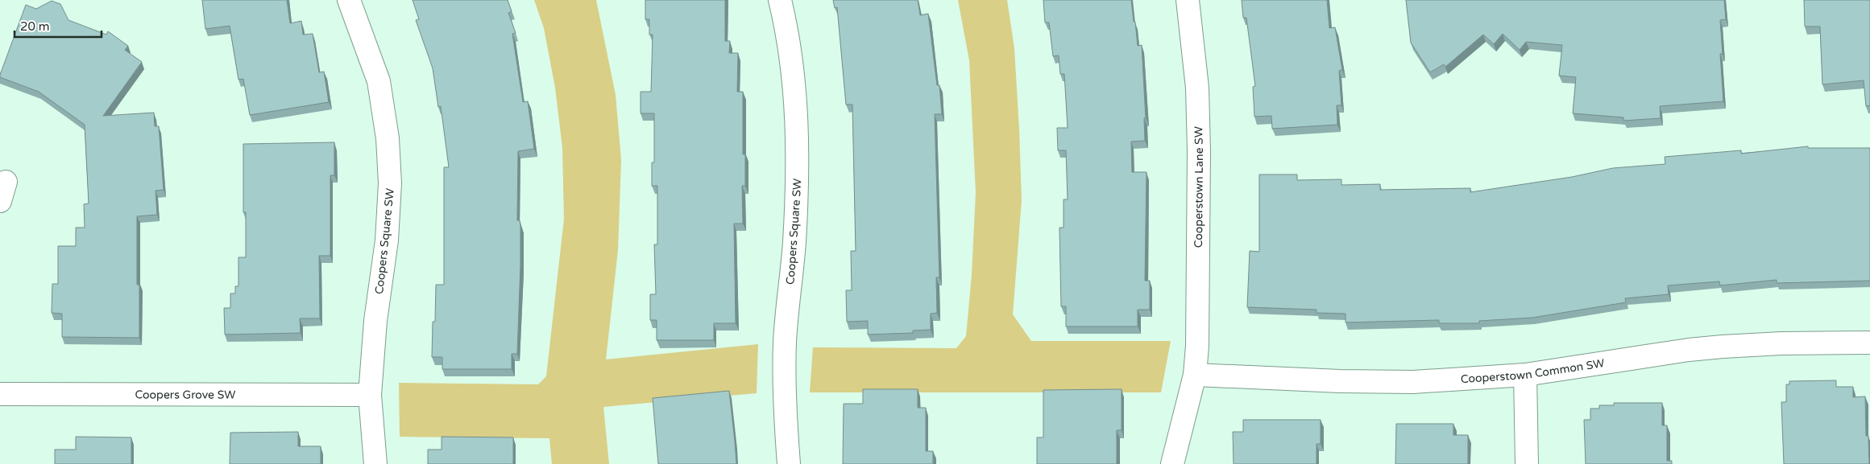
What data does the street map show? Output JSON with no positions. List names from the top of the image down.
{
  "streets": {
    "street": [
      "Cooperstown Lane SW",
      "Coopers Square SW",
      "Cooperstown Common SW",
      "Coopers Grove SW"
    ]
  },
  "crossings": [
    ["Cooperstown Lane SW", "Cooperstown Common SW"],
    ["Coopers Square SW", "Coopers Grove SW"]
  ],
  "scale_bar": "20 m"
}
